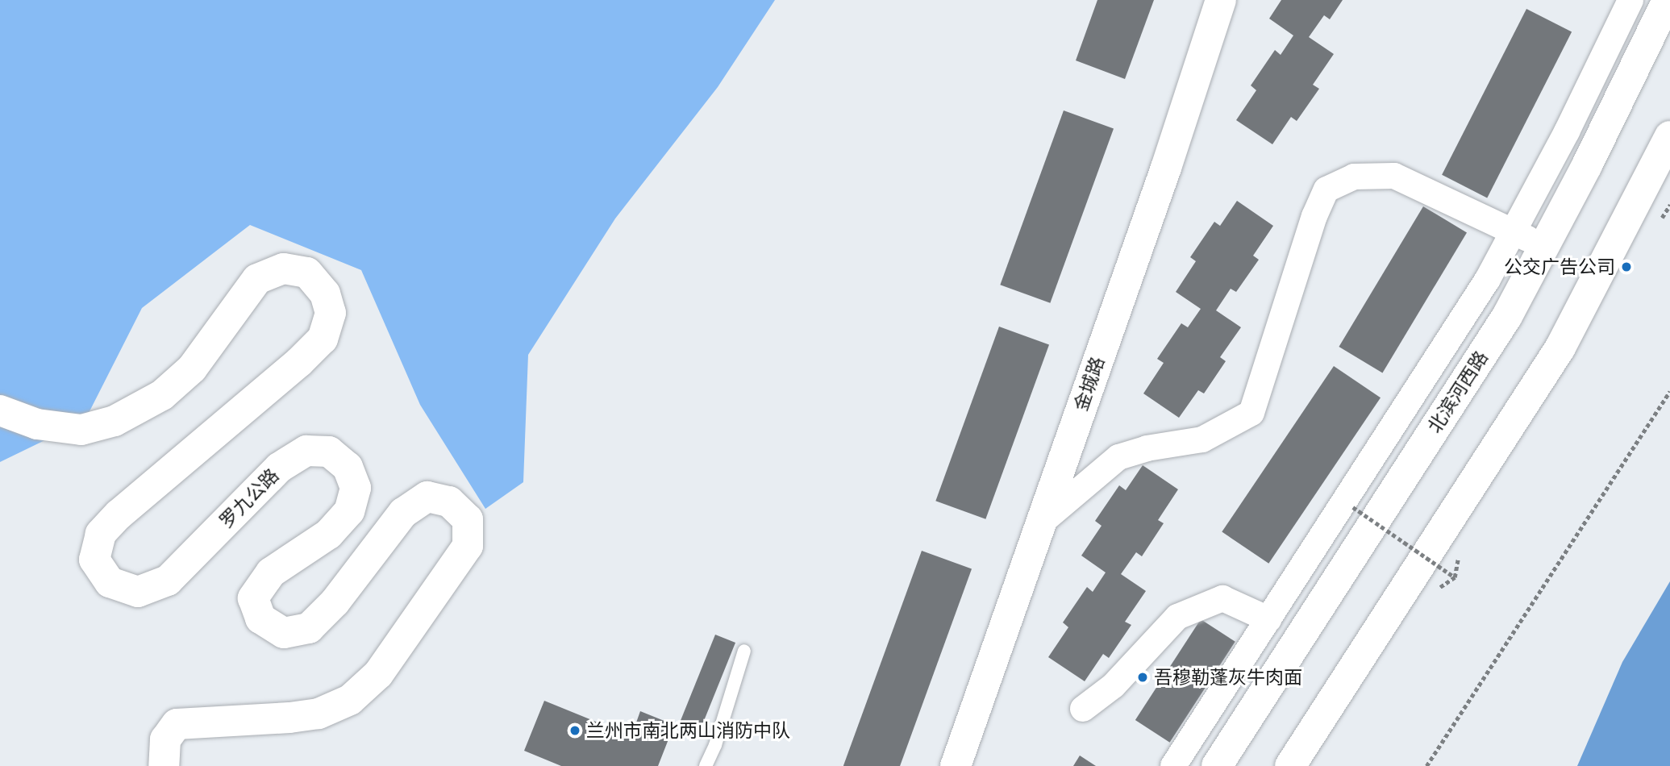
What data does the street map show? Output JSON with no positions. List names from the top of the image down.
{
  "streets": {
    "street": ["金城路", "北滨河西路", "罗九公路"]
  },
  "places": ["公交广告公司", "吾穆勒蓬灰牛肉面", "兰州市南北两山消防中队"]
}
